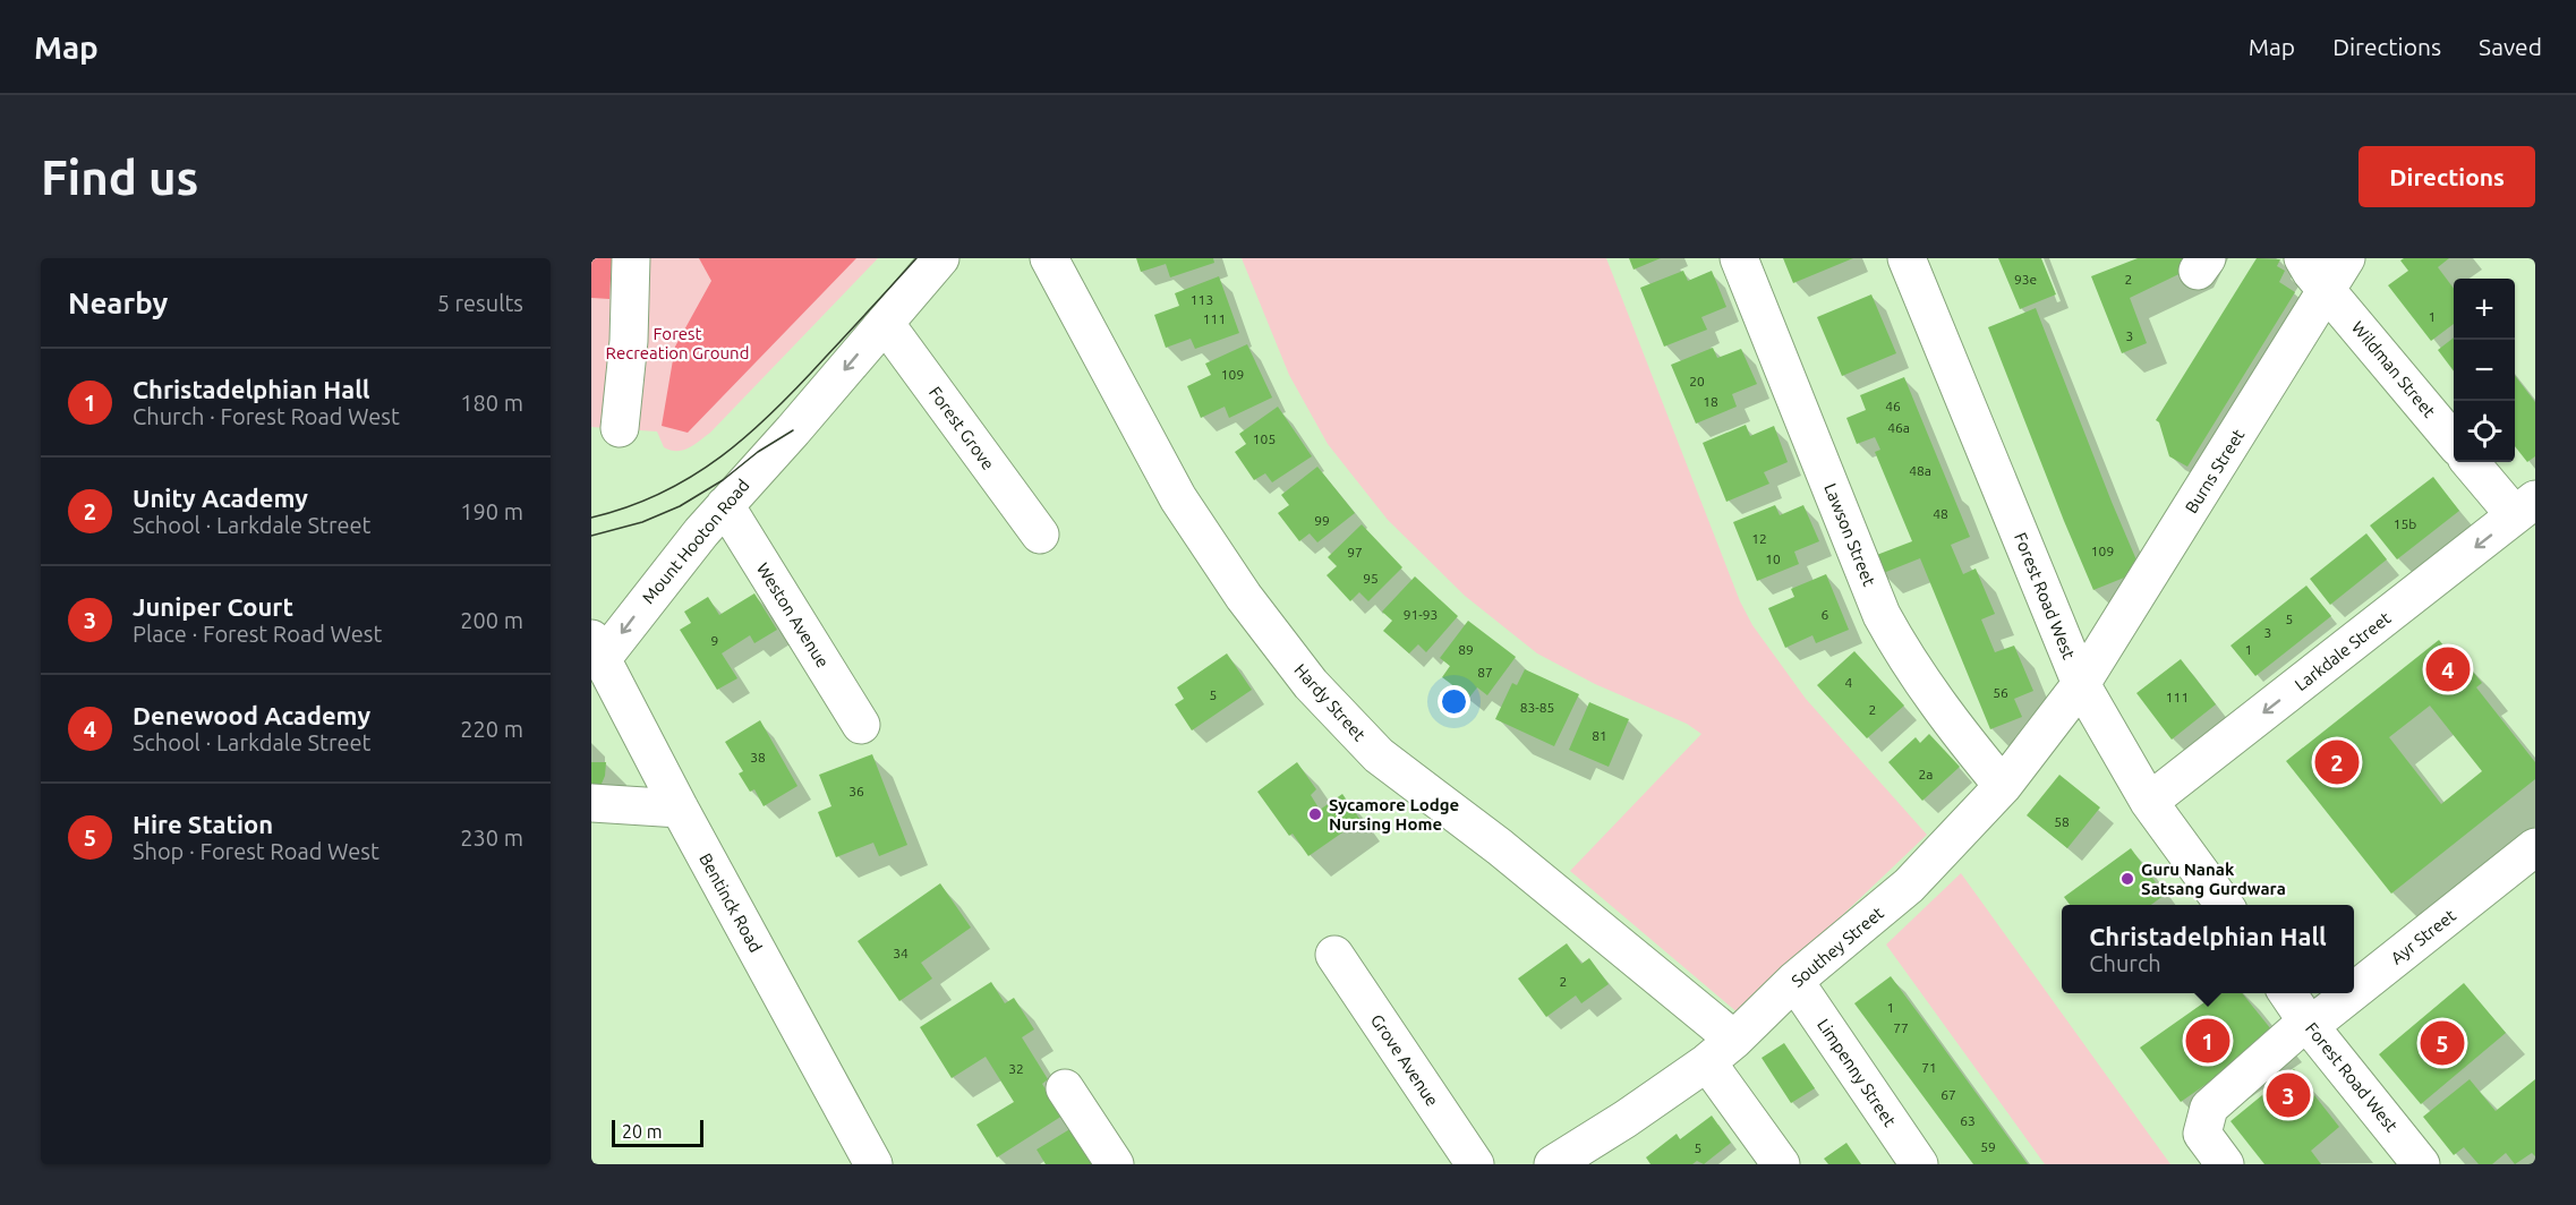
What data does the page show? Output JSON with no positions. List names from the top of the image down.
{
  "streets": {
    "street": [
      "Wildman Street",
      "Forest Grove",
      "Burns Street",
      "Lawson Street",
      "Mount Hooton Road",
      "Forest Road West",
      "Weston Avenue",
      "Larkdale Street",
      "Hardy Street",
      "Bentinck Road",
      "Ayr Street",
      "Southey Street",
      "Grove Avenue",
      "Limpenny Street"
    ]
  },
  "crossings": [
    ["Wildman Street", "Burns Street"],
    ["Forest Grove", "Mount Hooton Road"],
    ["Burns Street", "Forest Road West"],
    ["Burns Street", "Southey Street"],
    ["Lawson Street", "Southey Street"],
    ["Mount Hooton Road", "Weston Avenue"],
    ["Mount Hooton Road", "Bentinck Road"],
    ["Forest Road West", "Larkdale Street"],
    ["Forest Road West", "Ayr Street"],
    ["Forest Road West", "Southey Street"],
    ["Hardy Street", "Southey Street"],
    ["Southey Street", "Limpenny Street"]
  ],
  "one_way": ["Mount Hooton Road", "Larkdale Street"],
  "parks": ["Forest Recreation Ground"],
  "places": ["Sycamore Lodge Nursing Home", "Guru Nanak Satsang Gurdwara"],
  "house_numbers": [
    "93e",
    "2",
    "113",
    "1",
    "111",
    "3",
    "109",
    "20",
    "18",
    "46",
    "46a",
    "105",
    "48a",
    "48",
    "99",
    "15b",
    "12",
    "109",
    "97",
    "10",
    "95",
    "91-93",
    "6",
    "5",
    "3",
    "9",
    "89",
    "1",
    "87",
    "4",
    "56",
    "5",
    "111",
    "83-85",
    "2",
    "81",
    "38",
    "2a",
    "36",
    "58",
    "34",
    "2",
    "1",
    "77",
    "71",
    "32",
    "67",
    "63",
    "59",
    "5"
  ],
  "scale_bar": "20 m",
  "page": {
    "header": "Map",
    "nav": ["Map", "Directions", "Saved"],
    "buttons": "Directions",
    "title": "Find us",
    "heading": ["Nearby", "5 results"],
    "map_buttons": ["+", "−"],
    "list": [
      {
        "mark": "1",
        "name": "Christadelphian Hall",
        "note": "Church · Forest Road West",
        "value": "180 m"
      },
      {
        "mark": "2",
        "name": "Unity Academy",
        "note": "School · Larkdale Street",
        "value": "190 m"
      },
      {
        "mark": "3",
        "name": "Juniper Court",
        "note": "Place · Forest Road West",
        "value": "200 m"
      },
      {
        "mark": "4",
        "name": "Denewood Academy",
        "note": "School · Larkdale Street",
        "value": "220 m"
      },
      {
        "mark": "5",
        "name": "Hire Station",
        "note": "Shop · Forest Road West",
        "value": "230 m"
      }
    ],
    "pins": [
      "4",
      "2",
      "1",
      "5",
      "3"
    ],
    "popup": ["Christadelphian Hall", "Church"],
    "scale": "20 m"
  }
}
